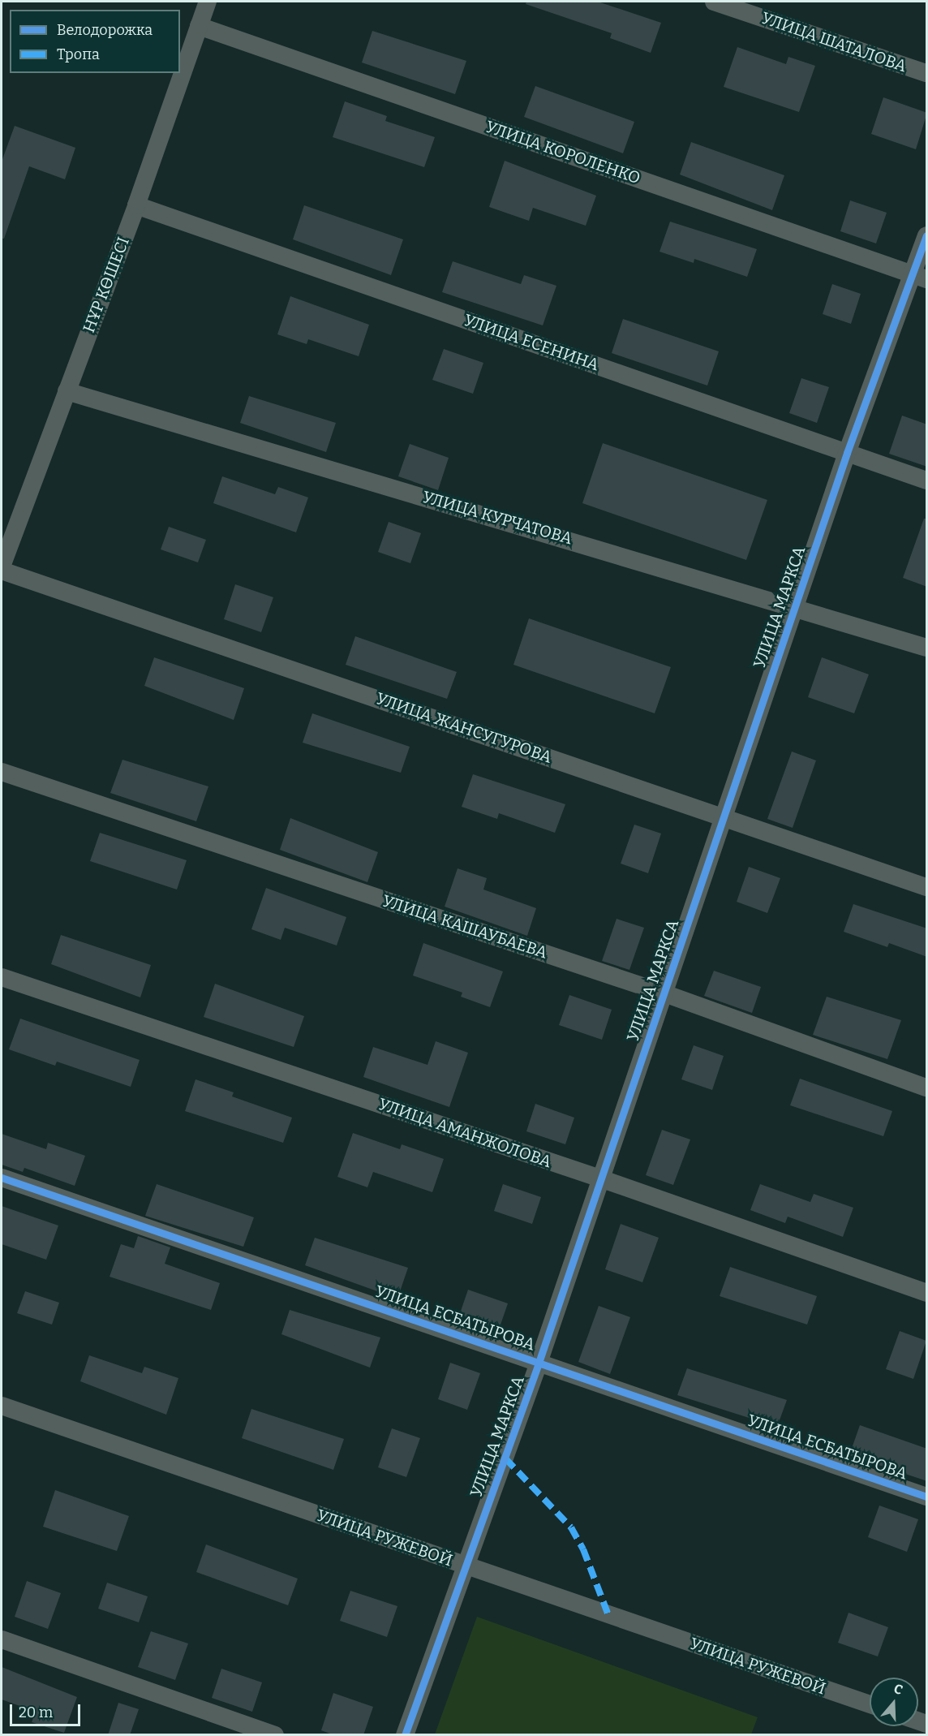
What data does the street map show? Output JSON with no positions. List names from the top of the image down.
{
  "streets": {
    "street": [
      "УЛИЦА ШАТАЛОВА",
      "УЛИЦА КОРОЛЕНКО",
      "НҰР КӨШЕСІ",
      "УЛИЦА ЕСЕНИНА",
      "УЛИЦА КУРЧАТОВА",
      "УЛИЦА МАРКСА",
      "УЛИЦА ЖАНСУГУРОВА",
      "УЛИЦА КАШАУБАЕВА",
      "УЛИЦА АМАНЖОЛОВА",
      "УЛИЦА ЕСБАТЫРОВА",
      "УЛИЦА РУЖЕВОЙ"
    ]
  },
  "crossings": [
    ["УЛИЦА КОРОЛЕНКО", "НҰР КӨШЕСІ"],
    ["УЛИЦА КОРОЛЕНКО", "УЛИЦА МАРКСА"],
    ["НҰР КӨШЕСІ", "УЛИЦА ЕСЕНИНА"],
    ["НҰР КӨШЕСІ", "УЛИЦА КУРЧАТОВА"],
    ["НҰР КӨШЕСІ", "УЛИЦА ЖАНСУГУРОВА"],
    ["УЛИЦА ЕСЕНИНА", "УЛИЦА МАРКСА"],
    ["УЛИЦА КУРЧАТОВА", "УЛИЦА МАРКСА"],
    ["УЛИЦА МАРКСА", "УЛИЦА ЖАНСУГУРОВА"],
    ["УЛИЦА МАРКСА", "УЛИЦА КАШАУБАЕВА"],
    ["УЛИЦА МАРКСА", "УЛИЦА АМАНЖОЛОВА"],
    ["УЛИЦА МАРКСА", "УЛИЦА ЕСБАТЫРОВА"],
    ["УЛИЦА МАРКСА", "УЛИЦА РУЖЕВОЙ"]
  ],
  "legend": ["Велодорожка", "Тропа"],
  "scale_bar": "20 m",
  "north": "top"
}
